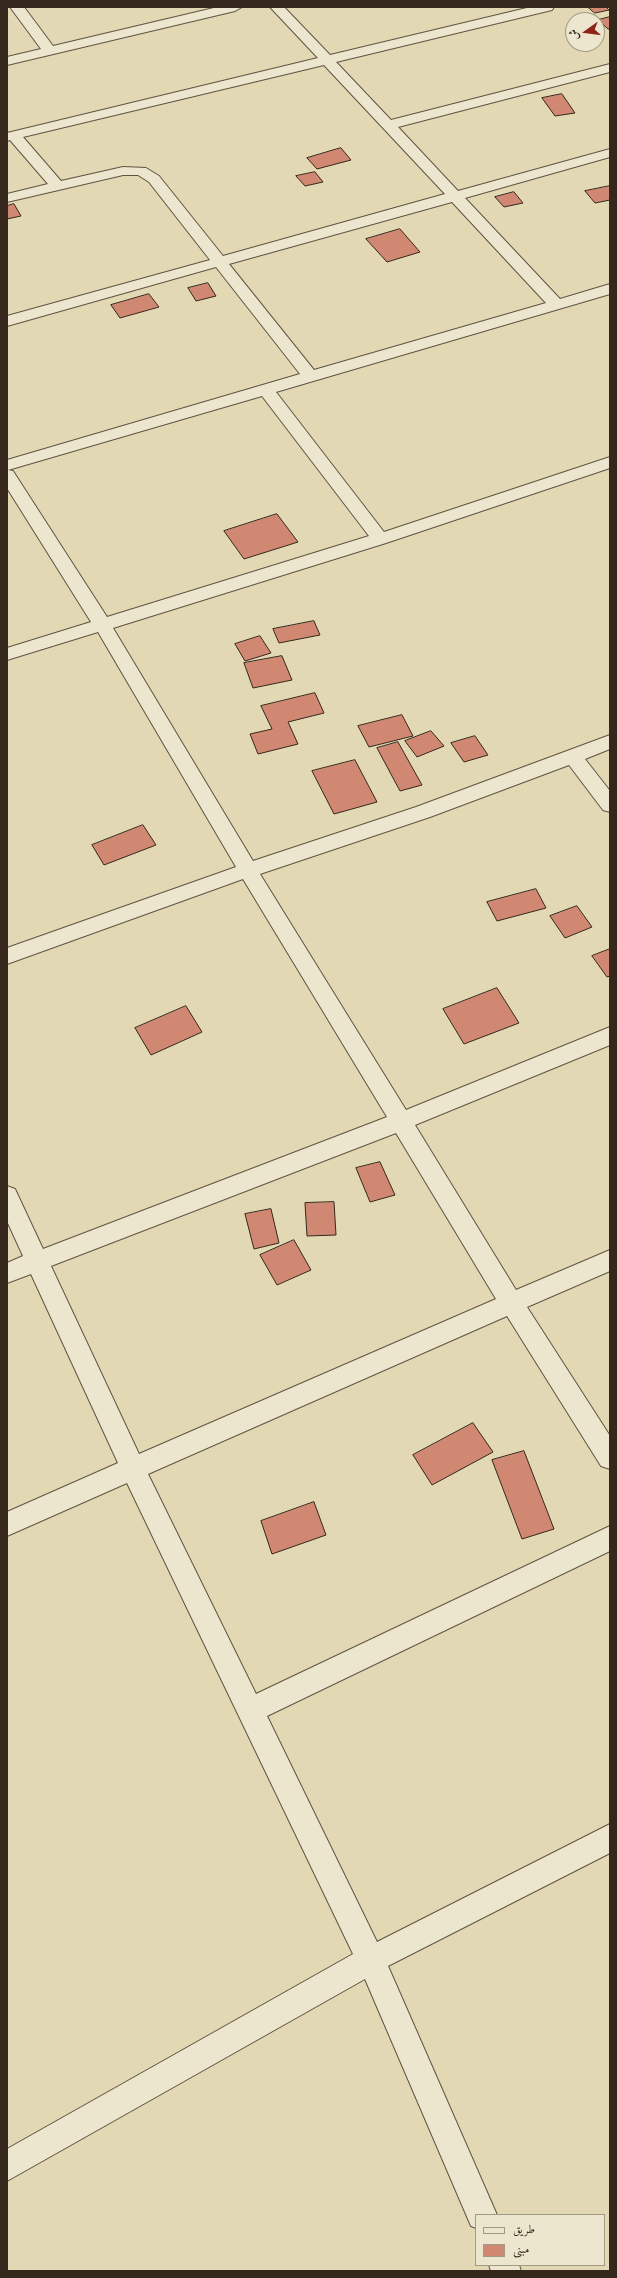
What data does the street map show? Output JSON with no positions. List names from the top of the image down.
{
  "legend": ["طريق", "مبنى"],
  "north": "left"
}
